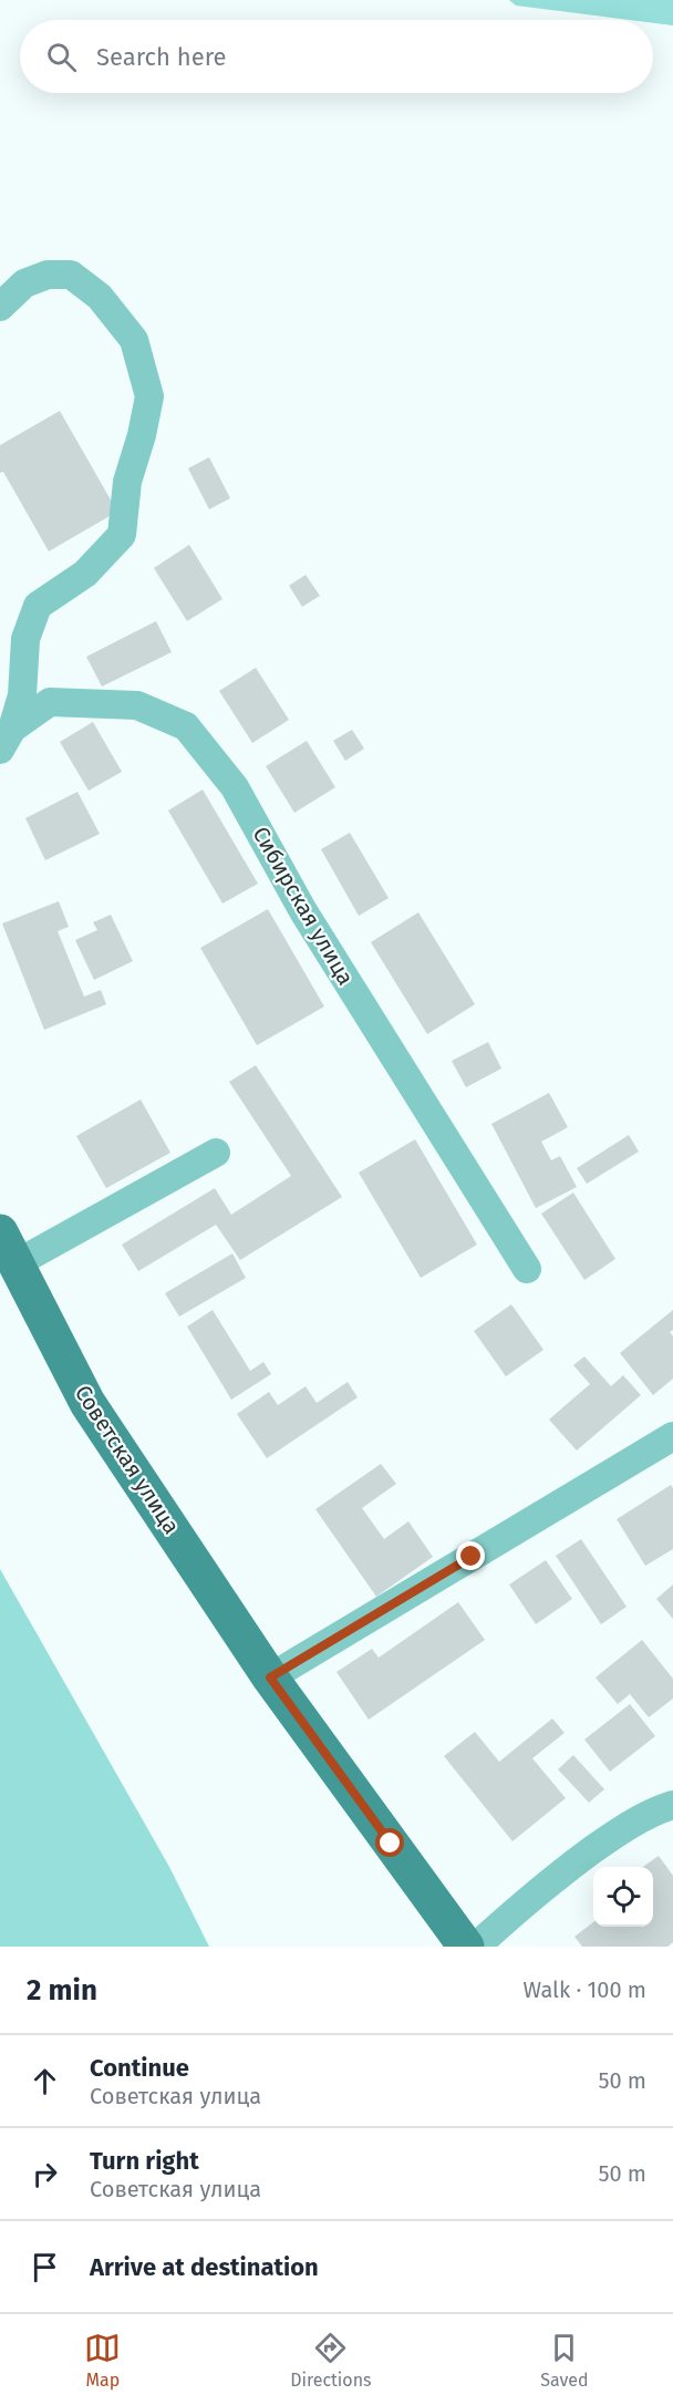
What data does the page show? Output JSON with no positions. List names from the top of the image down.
{
  "streets": {
    "main road": ["Советская улица"],
    "street": ["Сибирская улица"]
  },
  "page": {
    "search": "Search here",
    "heading": ["2 min", "Walk · 100 m"],
    "list": [
      ["Continue", "Советская улица", "50 m"],
      ["Turn right", "Советская улица", "50 m"],
      "Arrive at destination"
    ],
    "nav": ["Map", "Directions", "Saved"]
  }
}
